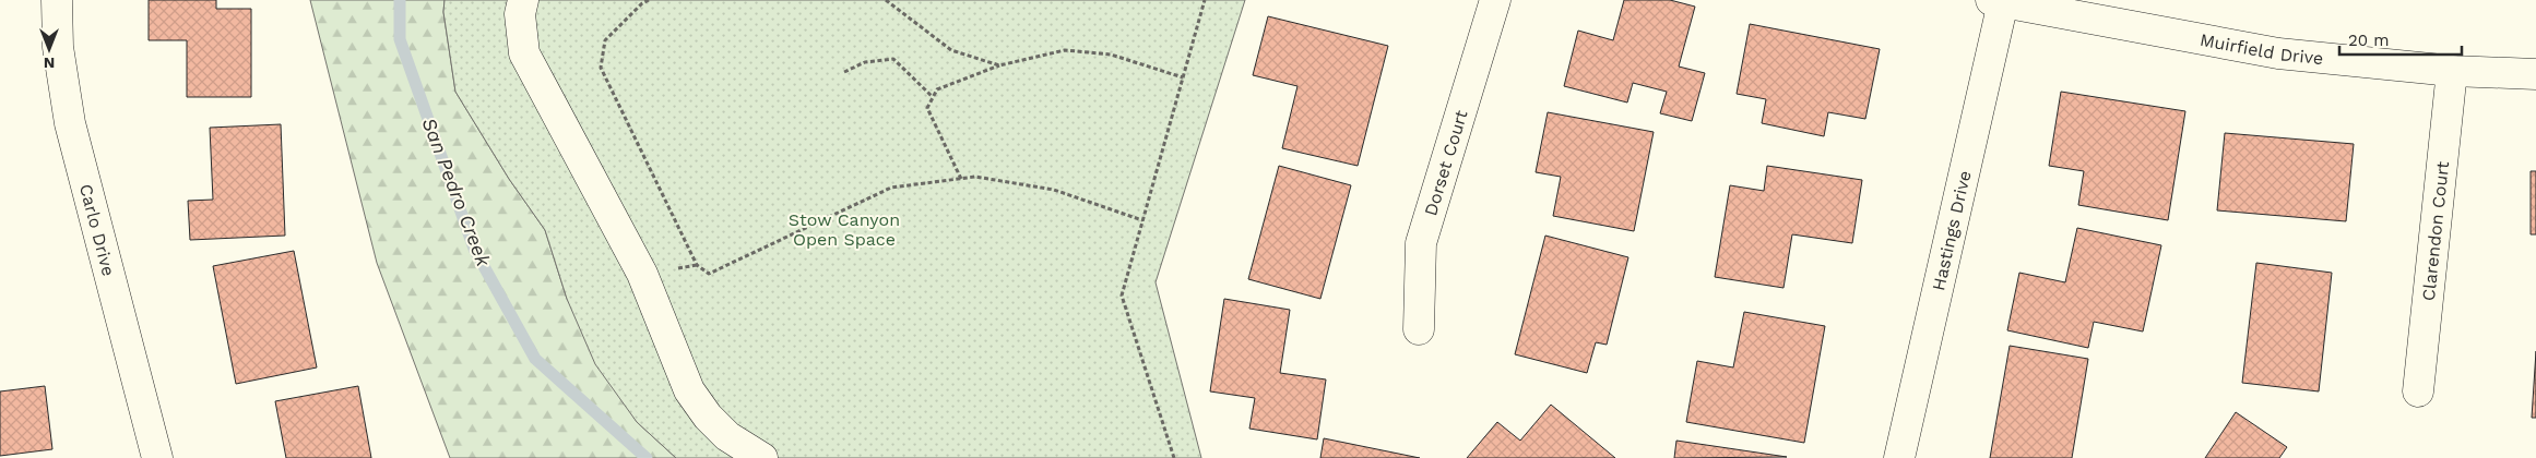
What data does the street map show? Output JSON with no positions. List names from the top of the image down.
{
  "streets": {
    "street": [
      "Muirfield Drive",
      "Dorset Court",
      "Hastings Drive",
      "Carlo Drive",
      "Clarendon Court"
    ]
  },
  "crossings": [
    ["Muirfield Drive", "Hastings Drive"],
    ["Muirfield Drive", "Clarendon Court"]
  ],
  "water": ["San Pedro Creek"],
  "parks": ["Stow Canyon Open Space"],
  "scale_bar": "20 m",
  "north": "bottom"
}
